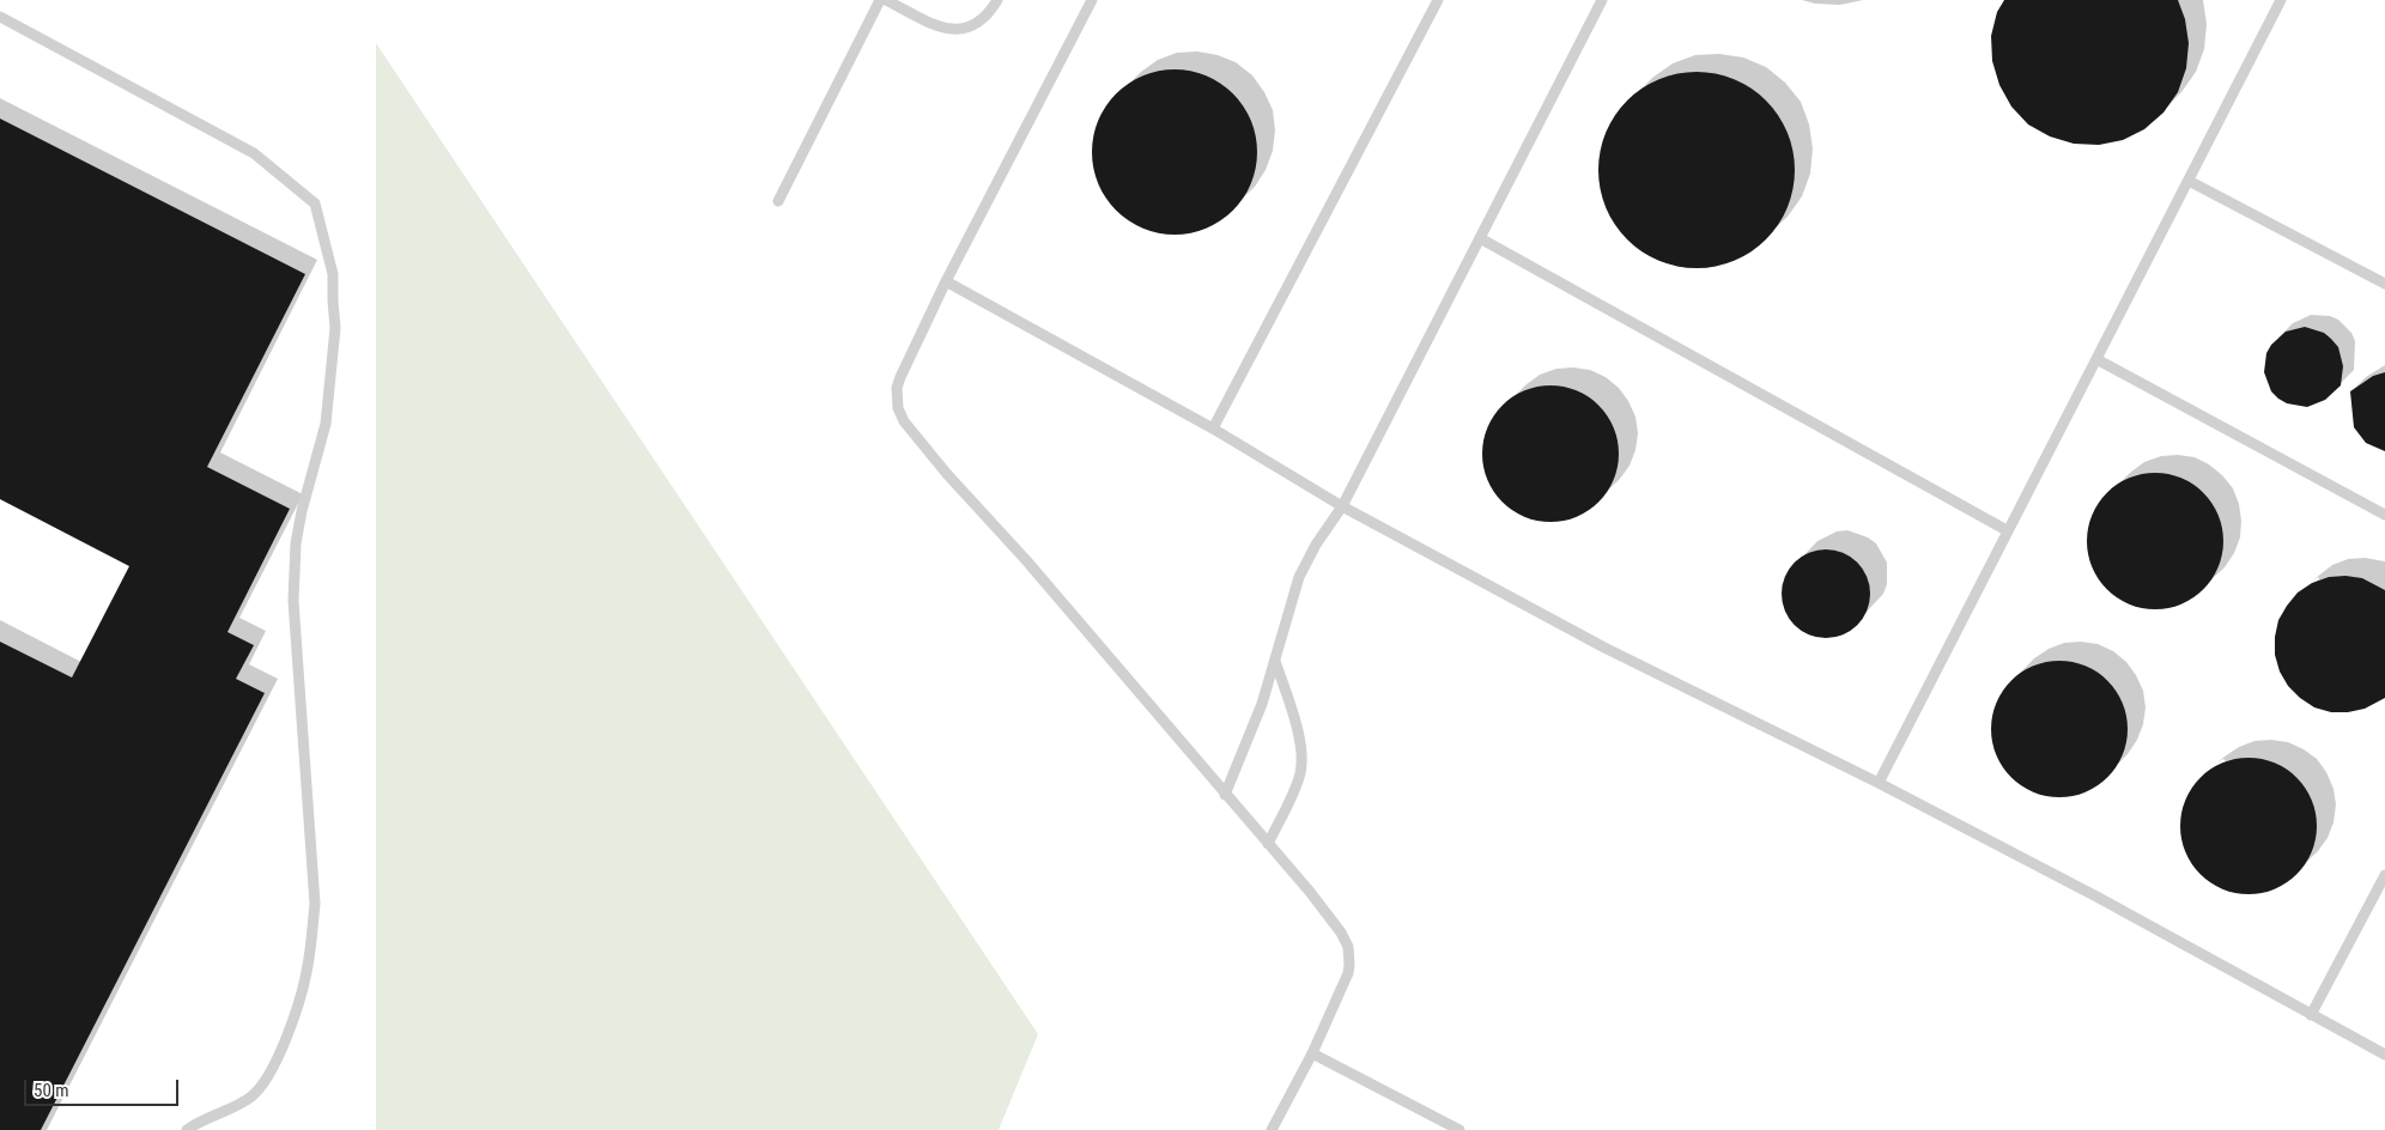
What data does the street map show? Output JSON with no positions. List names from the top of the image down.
{
  "scale_bar": "50 m"
}
